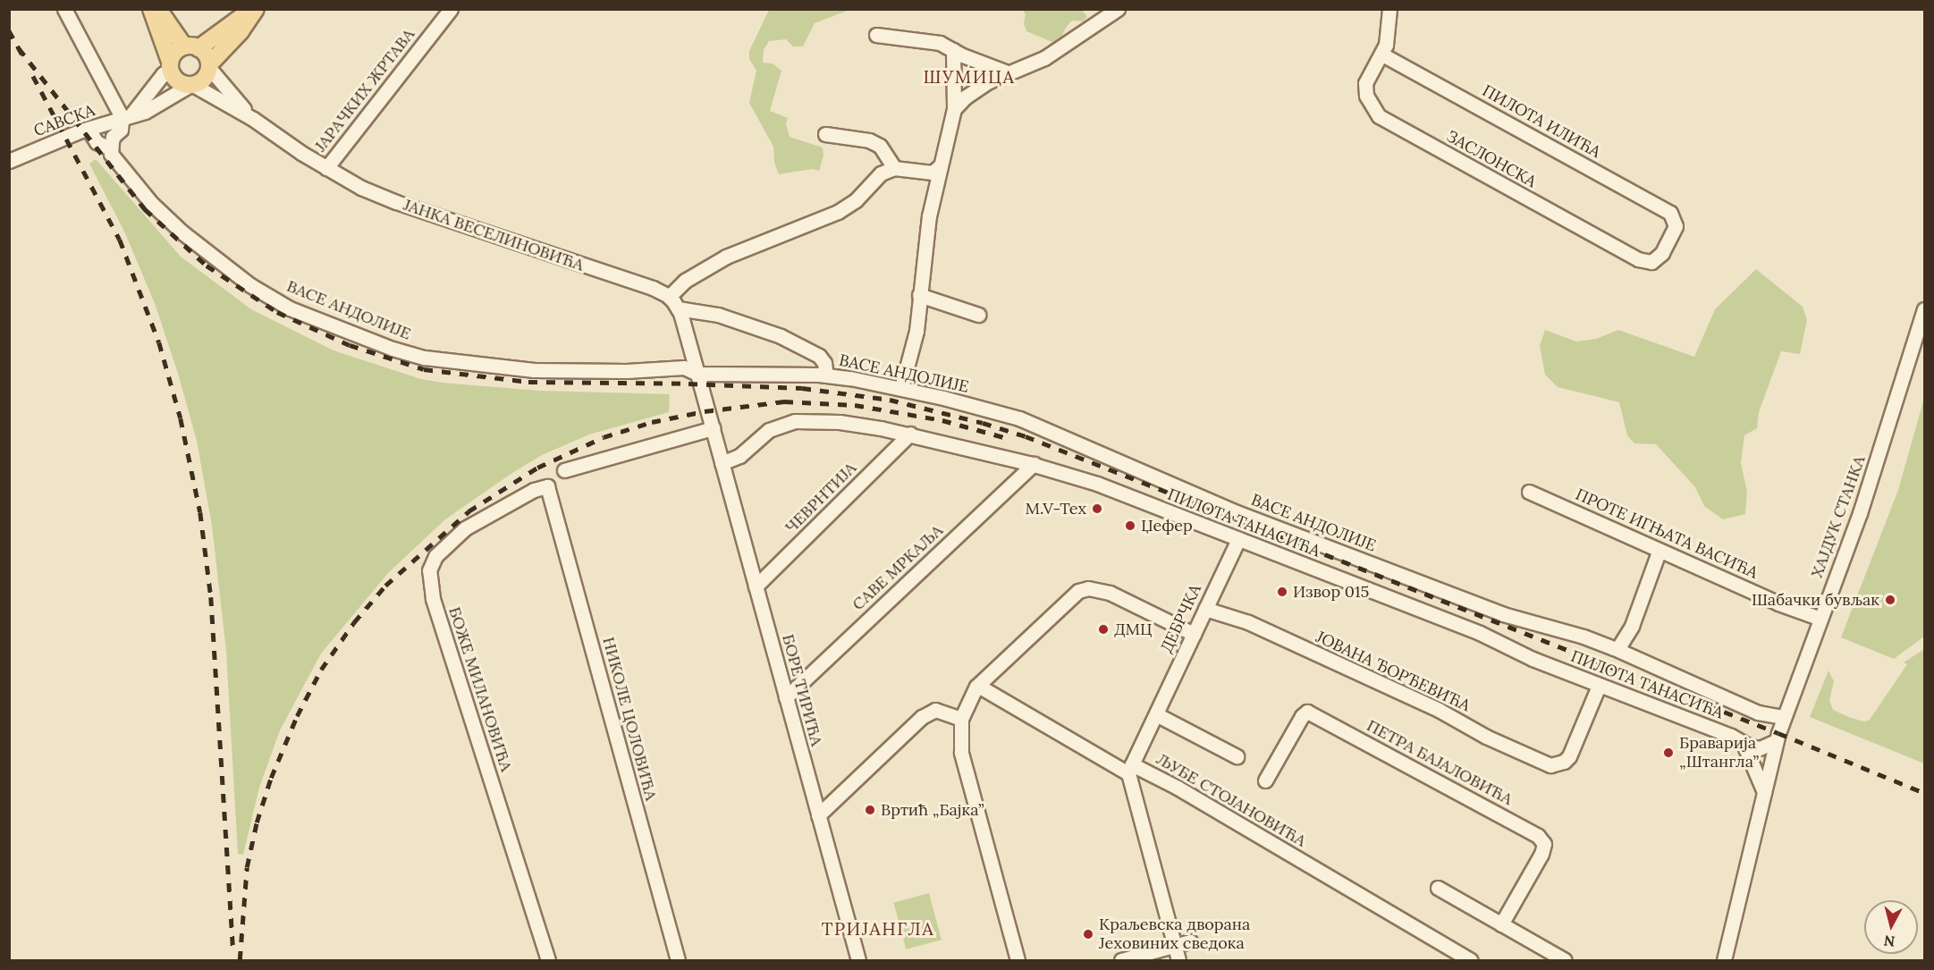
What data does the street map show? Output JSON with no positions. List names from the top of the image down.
{
  "streets": {
    "street": [
      "ЈАРАЧКИХ ЖРТАВА",
      "САВСКА",
      "ПИЛОТА ИЛИЋА",
      "ЗАСЛОНСКА",
      "ЈАНКА ВЕСЕЛИНОВИЋА",
      "ВАСЕ АНДОЛИЈЕ",
      "ЧЕВРНТИЈА",
      "ХАЈДУК СТАНКА",
      "ПИЛОТА ТАНАСИЋА",
      "ПРОТЕ ИГЊАТА ВАСИЋА",
      "САВЕ МРКАЉА",
      "ДЕБРЧКА",
      "ЈОВАНА ЂОРЂЕВИЋА",
      "БОЖЕ МИЛАНОВИЋА",
      "БОРЕ ТИРИЋА",
      "НИКОЛЕ ЦОЛОВИЋА",
      "ПЕТРА БАЈАЛОВИЋА",
      "ЉУБЕ СТОЈАНОВИЋА"
    ]
  },
  "crossings": [
    ["ЈАРАЧКИХ ЖРТАВА", "ЈАНКА ВЕСЕЛИНОВИЋА"],
    ["САВСКА", "ЈАНКА ВЕСЕЛИНОВИЋА"],
    ["САВСКА", "ВАСЕ АНДОЛИЈЕ"],
    ["ПИЛОТА ИЛИЋА", "ЗАСЛОНСКА"],
    ["ЈАНКА ВЕСЕЛИНОВИЋА", "ВАСЕ АНДОЛИЈЕ"],
    ["ЈАНКА ВЕСЕЛИНОВИЋА", "БОРЕ ТИРИЋА"],
    ["ВАСЕ АНДОЛИЈЕ", "ХАЈДУК СТАНКА"],
    ["ВАСЕ АНДОЛИЈЕ", "БОРЕ ТИРИЋА"],
    ["ЧЕВРНТИЈА", "ПИЛОТА ТАНАСИЋА"],
    ["ЧЕВРНТИЈА", "БОРЕ ТИРИЋА"],
    ["ХАЈДУК СТАНКА", "ПИЛОТА ТАНАСИЋА"],
    ["ХАЈДУК СТАНКА", "ПРОТЕ ИГЊАТА ВАСИЋА"],
    ["ПИЛОТА ТАНАСИЋА", "САВЕ МРКАЉА"],
    ["ПИЛОТА ТАНАСИЋА", "ДЕБРЧКА"],
    ["ПИЛОТА ТАНАСИЋА", "ЈОВАНА ЂОРЂЕВИЋА"],
    ["ПИЛОТА ТАНАСИЋА", "БОРЕ ТИРИЋА"],
    ["САВЕ МРКАЉА", "БОРЕ ТИРИЋА"],
    ["ДЕБРЧКА", "ЈОВАНА ЂОРЂЕВИЋА"],
    ["ДЕБРЧКА", "ЉУБЕ СТОЈАНОВИЋА"],
    ["БОЖЕ МИЛАНОВИЋА", "НИКОЛЕ ЦОЛОВИЋА"]
  ],
  "districts": ["ШУМИЦА", "ТРИЈАНГЛА"],
  "places": [
    "M.V-Tex",
    "Џефер",
    "Извор 015",
    "Шабачки бувљак",
    "ДМЦ",
    "Браварија „Штангла”",
    "Вртић „Бајка”",
    "Краљевска дворана Јеховиних сведока"
  ],
  "north": "bottom"
}
